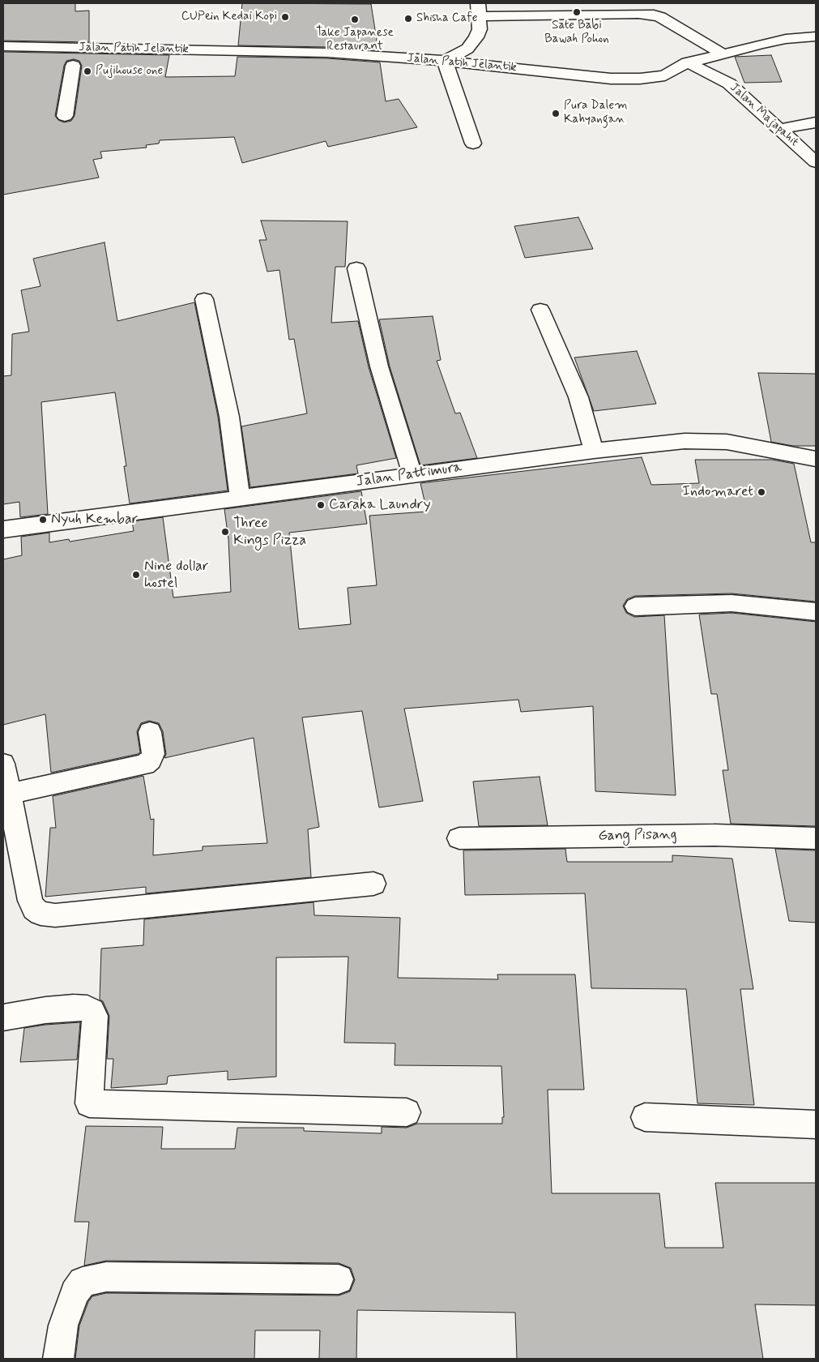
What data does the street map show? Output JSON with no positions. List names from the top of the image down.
{
  "streets": {
    "street": [
      "Jalan Patih Jelantik",
      "Jalan Majapahit",
      "Jalan Pattimura",
      "Gang Pisang"
    ]
  },
  "crossings": [
    ["Jalan Patih Jelantik", "Jalan Majapahit"]
  ],
  "places": [
    "Sate Babi Bawah Pohon",
    "CUPein Kedai Kopi",
    "Shisha Cafe",
    "Take Japanese Restaurant",
    "Pujihouse one",
    "Pura Dalem Kahyangan",
    "Indomaret",
    "Caraka Laundry",
    "Nyuh Kembar",
    "Three Kings Pizza",
    "Nine dollar hostel"
  ]
}
